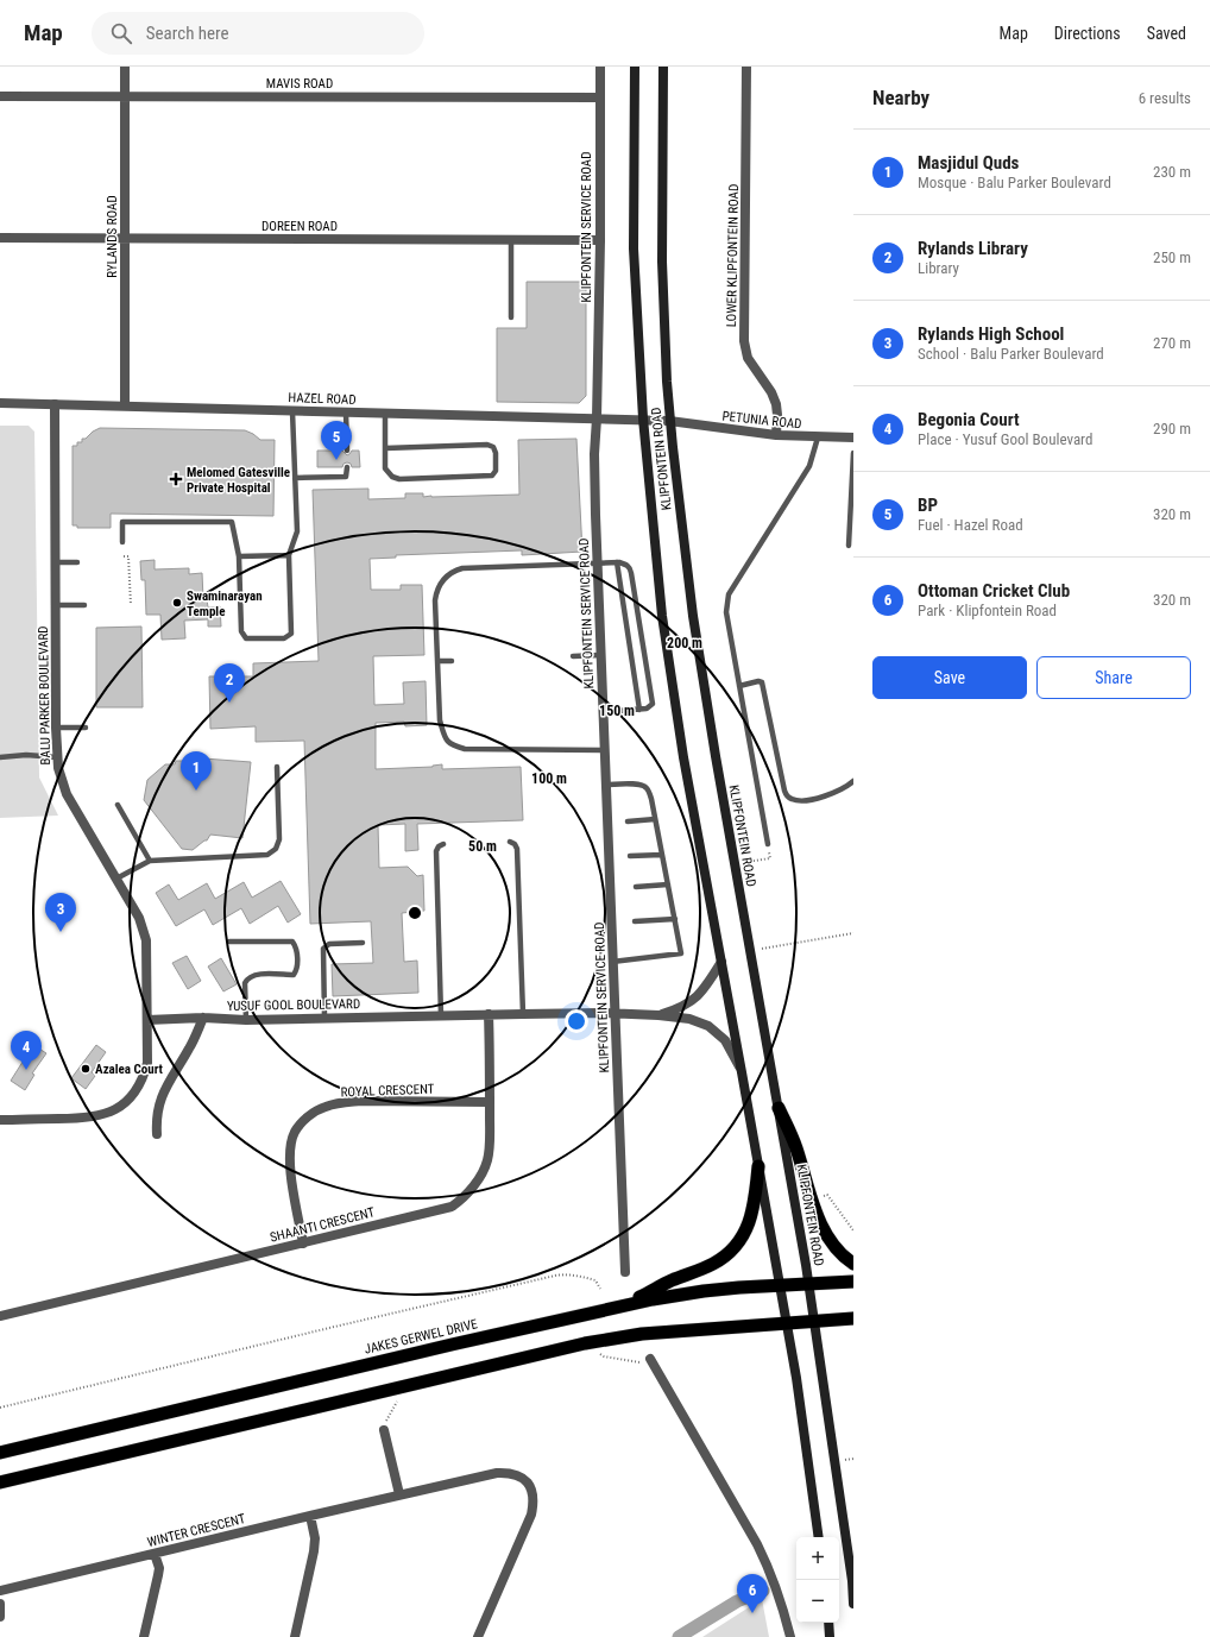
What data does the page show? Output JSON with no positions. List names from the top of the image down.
{
  "streets": {
    "highway": ["JAKES GERWEL DRIVE"],
    "main road": ["KLIPFONTEIN ROAD"],
    "street": [
      "MAVIS ROAD",
      "DOREEN ROAD",
      "KLIPFONTEIN SERVICE ROAD",
      "RYLANDS ROAD",
      "LOWER KLIPFONTEIN ROAD",
      "HAZEL ROAD",
      "PETUNIA ROAD",
      "BALU PARKER BOULEVARD",
      "YUSUF GOOL BOULEVARD",
      "ROYAL CRESCENT",
      "SHAANTI CRESCENT",
      "WINTER CRESCENT"
    ]
  },
  "crossings": [
    ["MAVIS ROAD", "KLIPFONTEIN SERVICE ROAD"],
    ["MAVIS ROAD", "RYLANDS ROAD"],
    ["DOREEN ROAD", "KLIPFONTEIN SERVICE ROAD"],
    ["DOREEN ROAD", "RYLANDS ROAD"],
    ["KLIPFONTEIN SERVICE ROAD", "HAZEL ROAD"],
    ["KLIPFONTEIN SERVICE ROAD", "YUSUF GOOL BOULEVARD"],
    ["RYLANDS ROAD", "HAZEL ROAD"],
    ["LOWER KLIPFONTEIN ROAD", "PETUNIA ROAD"],
    ["HAZEL ROAD", "PETUNIA ROAD"],
    ["HAZEL ROAD", "KLIPFONTEIN ROAD"],
    ["HAZEL ROAD", "BALU PARKER BOULEVARD"],
    ["PETUNIA ROAD", "KLIPFONTEIN ROAD"],
    ["KLIPFONTEIN ROAD", "YUSUF GOOL BOULEVARD"],
    ["KLIPFONTEIN ROAD", "JAKES GERWEL DRIVE"],
    ["BALU PARKER BOULEVARD", "YUSUF GOOL BOULEVARD"],
    ["YUSUF GOOL BOULEVARD", "SHAANTI CRESCENT"],
    ["ROYAL CRESCENT", "SHAANTI CRESCENT"]
  ],
  "places": {
    "health": ["Melomed Gatesville Private Hospital"],
    "other": ["Swaminarayan Temple", "Azalea Court"]
  },
  "page": {
    "header": "Map",
    "search": "Search here",
    "nav": ["Map", "Directions", "Saved"],
    "heading": ["Nearby", "6 results"],
    "list": [
      {
        "mark": "1",
        "name": "Masjidul Quds",
        "note": "Mosque · Balu Parker Boulevard",
        "value": "230 m"
      },
      {
        "mark": "2",
        "name": "Rylands Library",
        "note": "Library",
        "value": "250 m"
      },
      {
        "mark": "3",
        "name": "Rylands High School",
        "note": "School · Balu Parker Boulevard",
        "value": "270 m"
      },
      {
        "mark": "4",
        "name": "Begonia Court",
        "note": "Place · Yusuf Gool Boulevard",
        "value": "290 m"
      },
      {
        "mark": "5",
        "name": "BP",
        "note": "Fuel · Hazel Road",
        "value": "320 m"
      },
      {
        "mark": "6",
        "name": "Ottoman Cricket Club",
        "note": "Park · Klipfontein Road",
        "value": "320 m"
      }
    ],
    "pins": [
      "5",
      "2",
      "1",
      "3",
      "4",
      "6"
    ],
    "buttons": ["Save", "Share"],
    "map_buttons": ["+", "−"]
  },
  "rings": [
    "200 m",
    "150 m",
    "100 m",
    "50 m"
  ]
}
